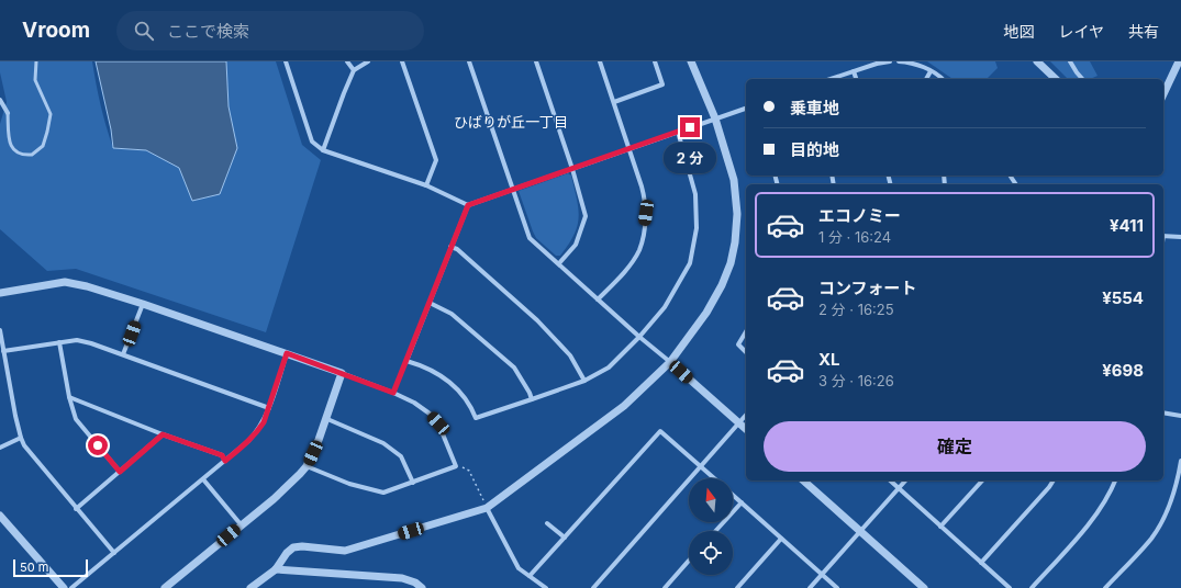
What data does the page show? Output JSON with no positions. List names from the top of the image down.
{
  "districts": ["ひばりが丘一丁目"],
  "scale_bar": "50 m",
  "north": "top",
  "page": {
    "header": "Vroom",
    "search": "ここで検索",
    "nav": ["地図", "レイヤ", "共有"],
    "banner": ["乗車地", "目的地"],
    "bubble": "2 分",
    "list": [
      {
        "name": "エコノミー",
        "note": "1 分 · 16:24",
        "value": "¥411"
      },
      {
        "name": "コンフォート",
        "note": "2 分 · 16:25",
        "value": "¥554"
      },
      {
        "name": "XL",
        "note": "3 分 · 16:26",
        "value": "¥698"
      }
    ],
    "buttons": "確定",
    "scale": "50 m"
  }
}
